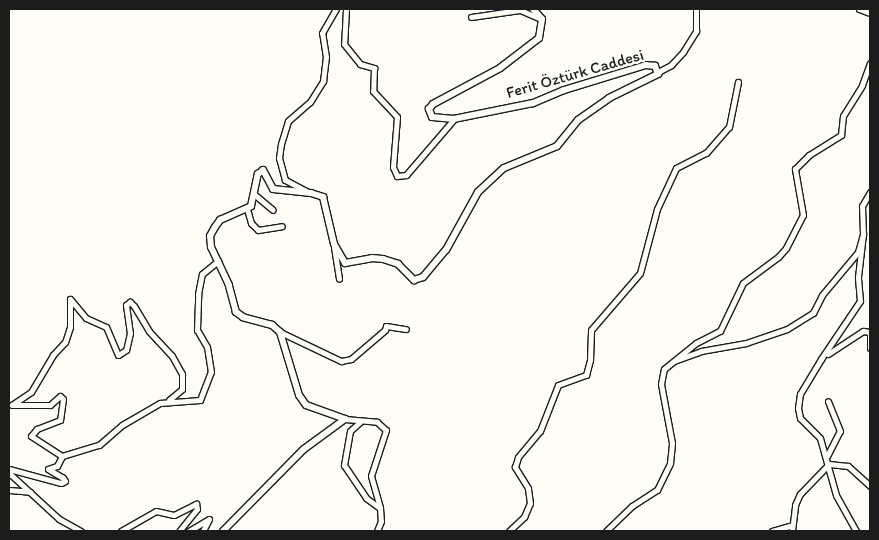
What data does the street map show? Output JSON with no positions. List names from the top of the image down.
{
  "streets": {
    "main road": ["Ferit Öztürk Caddesi"]
  }
}
